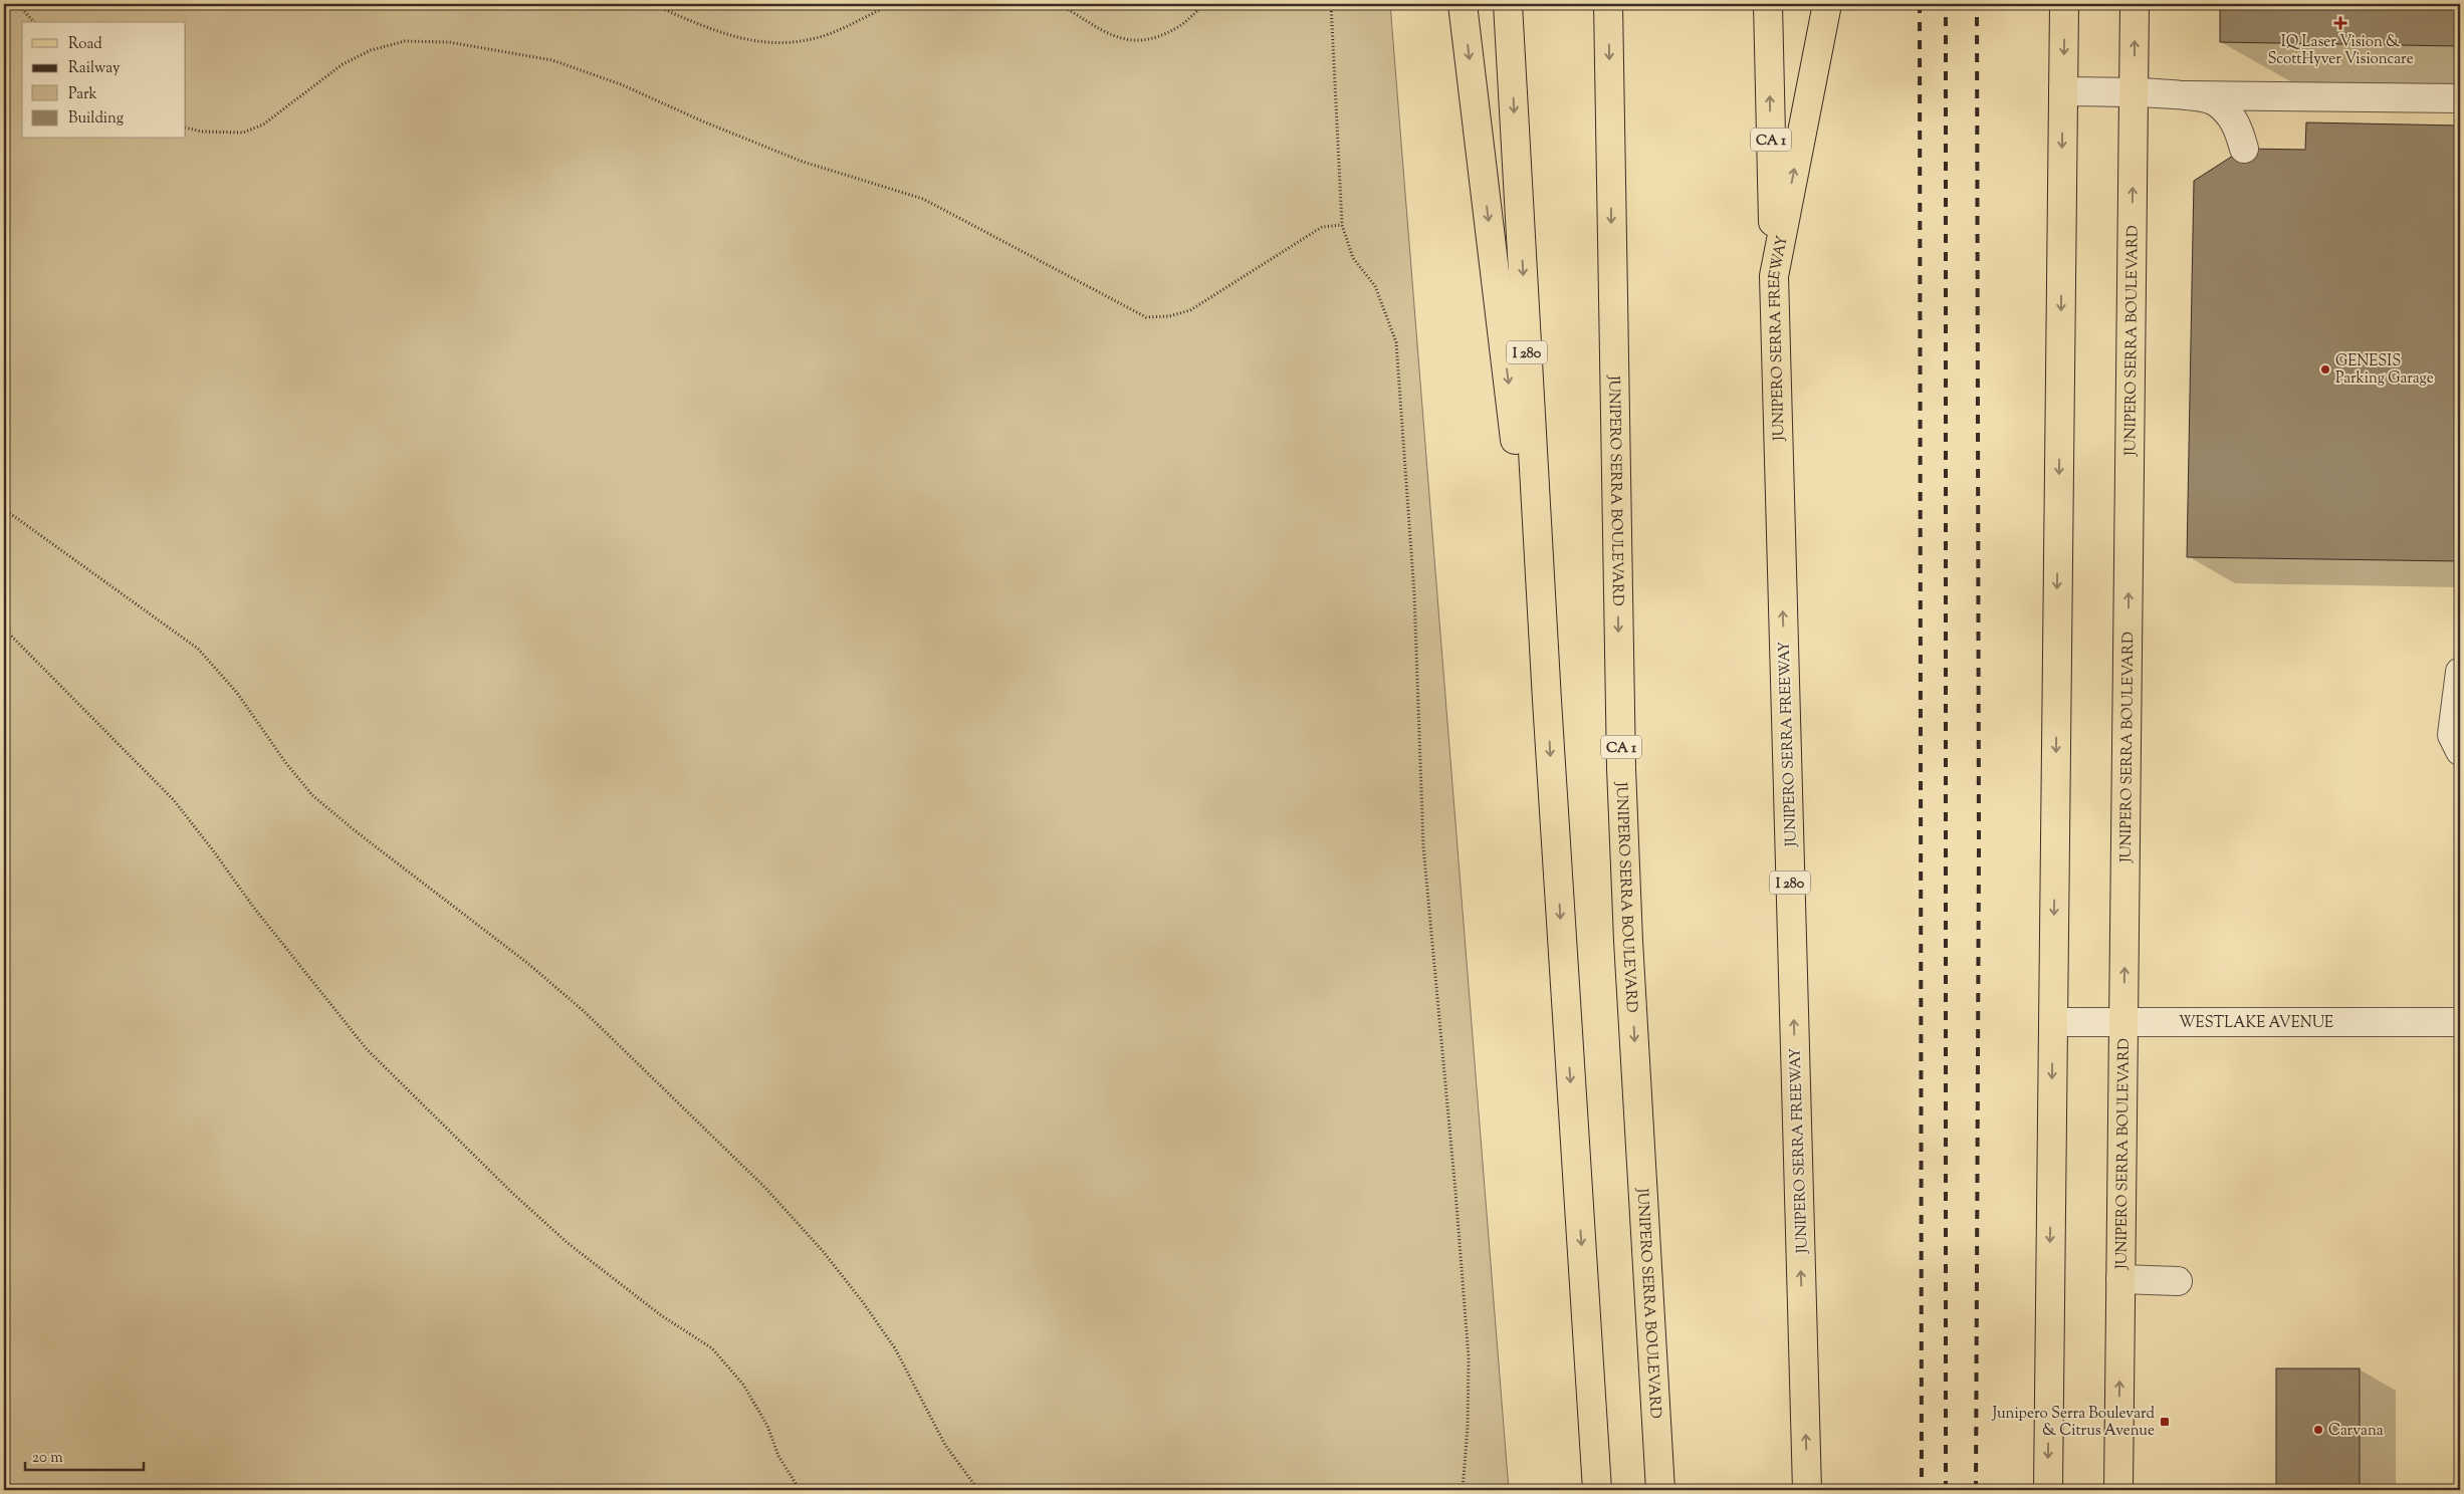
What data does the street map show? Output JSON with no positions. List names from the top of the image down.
{
  "streets": {
    "main road": [
      "CA 1",
      "JUNIPERO SERRA FREEWAY",
      "JUNIPERO SERRA BOULEVARD",
      "I 280"
    ],
    "street": ["WESTLAKE AVENUE"]
  },
  "crossings": [
    ["CA 1", "JUNIPERO SERRA FREEWAY"],
    ["JUNIPERO SERRA BOULEVARD", "WESTLAKE AVENUE"]
  ],
  "places": {
    "health": ["IQ Laser Vision & ScottHyver Visioncare"],
    "other": ["GENESIS Parking Garage", "Carvana"],
    "transit": ["Junipero Serra Boulevard & Citrus Avenue"]
  },
  "legend": [
    "Road",
    "Railway",
    "Park",
    "Building"
  ],
  "scale_bar": "20 m"
}
